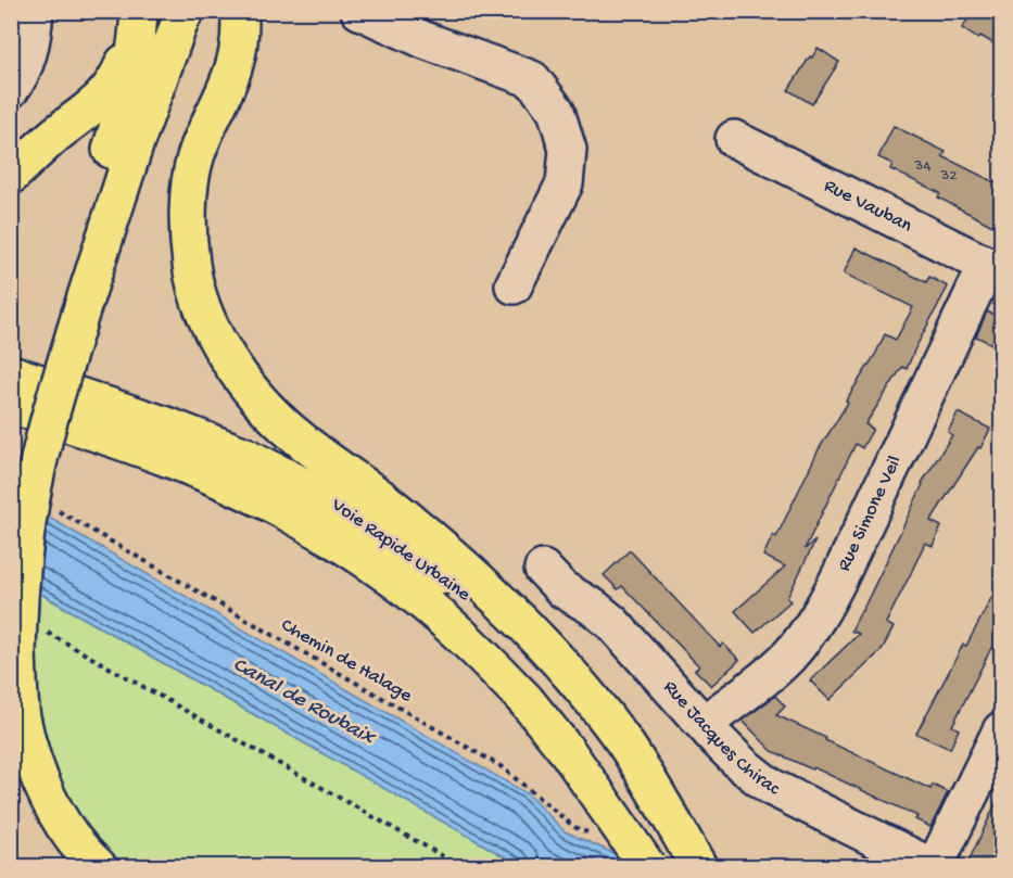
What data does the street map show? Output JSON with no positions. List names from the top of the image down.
{
  "streets": {
    "highway": ["Voie Rapide Urbaine"],
    "street": ["Rue Vauban", "Rue Simone Veil", "Rue Jacques Chirac"],
    "path": ["Chemin de Halage"]
  },
  "crossings": [
    ["Rue Vauban", "Rue Simone Veil"],
    ["Rue Simone Veil", "Rue Jacques Chirac"]
  ],
  "water": ["Canal de Roubaix"],
  "house_numbers": ["34", "32"]
}
